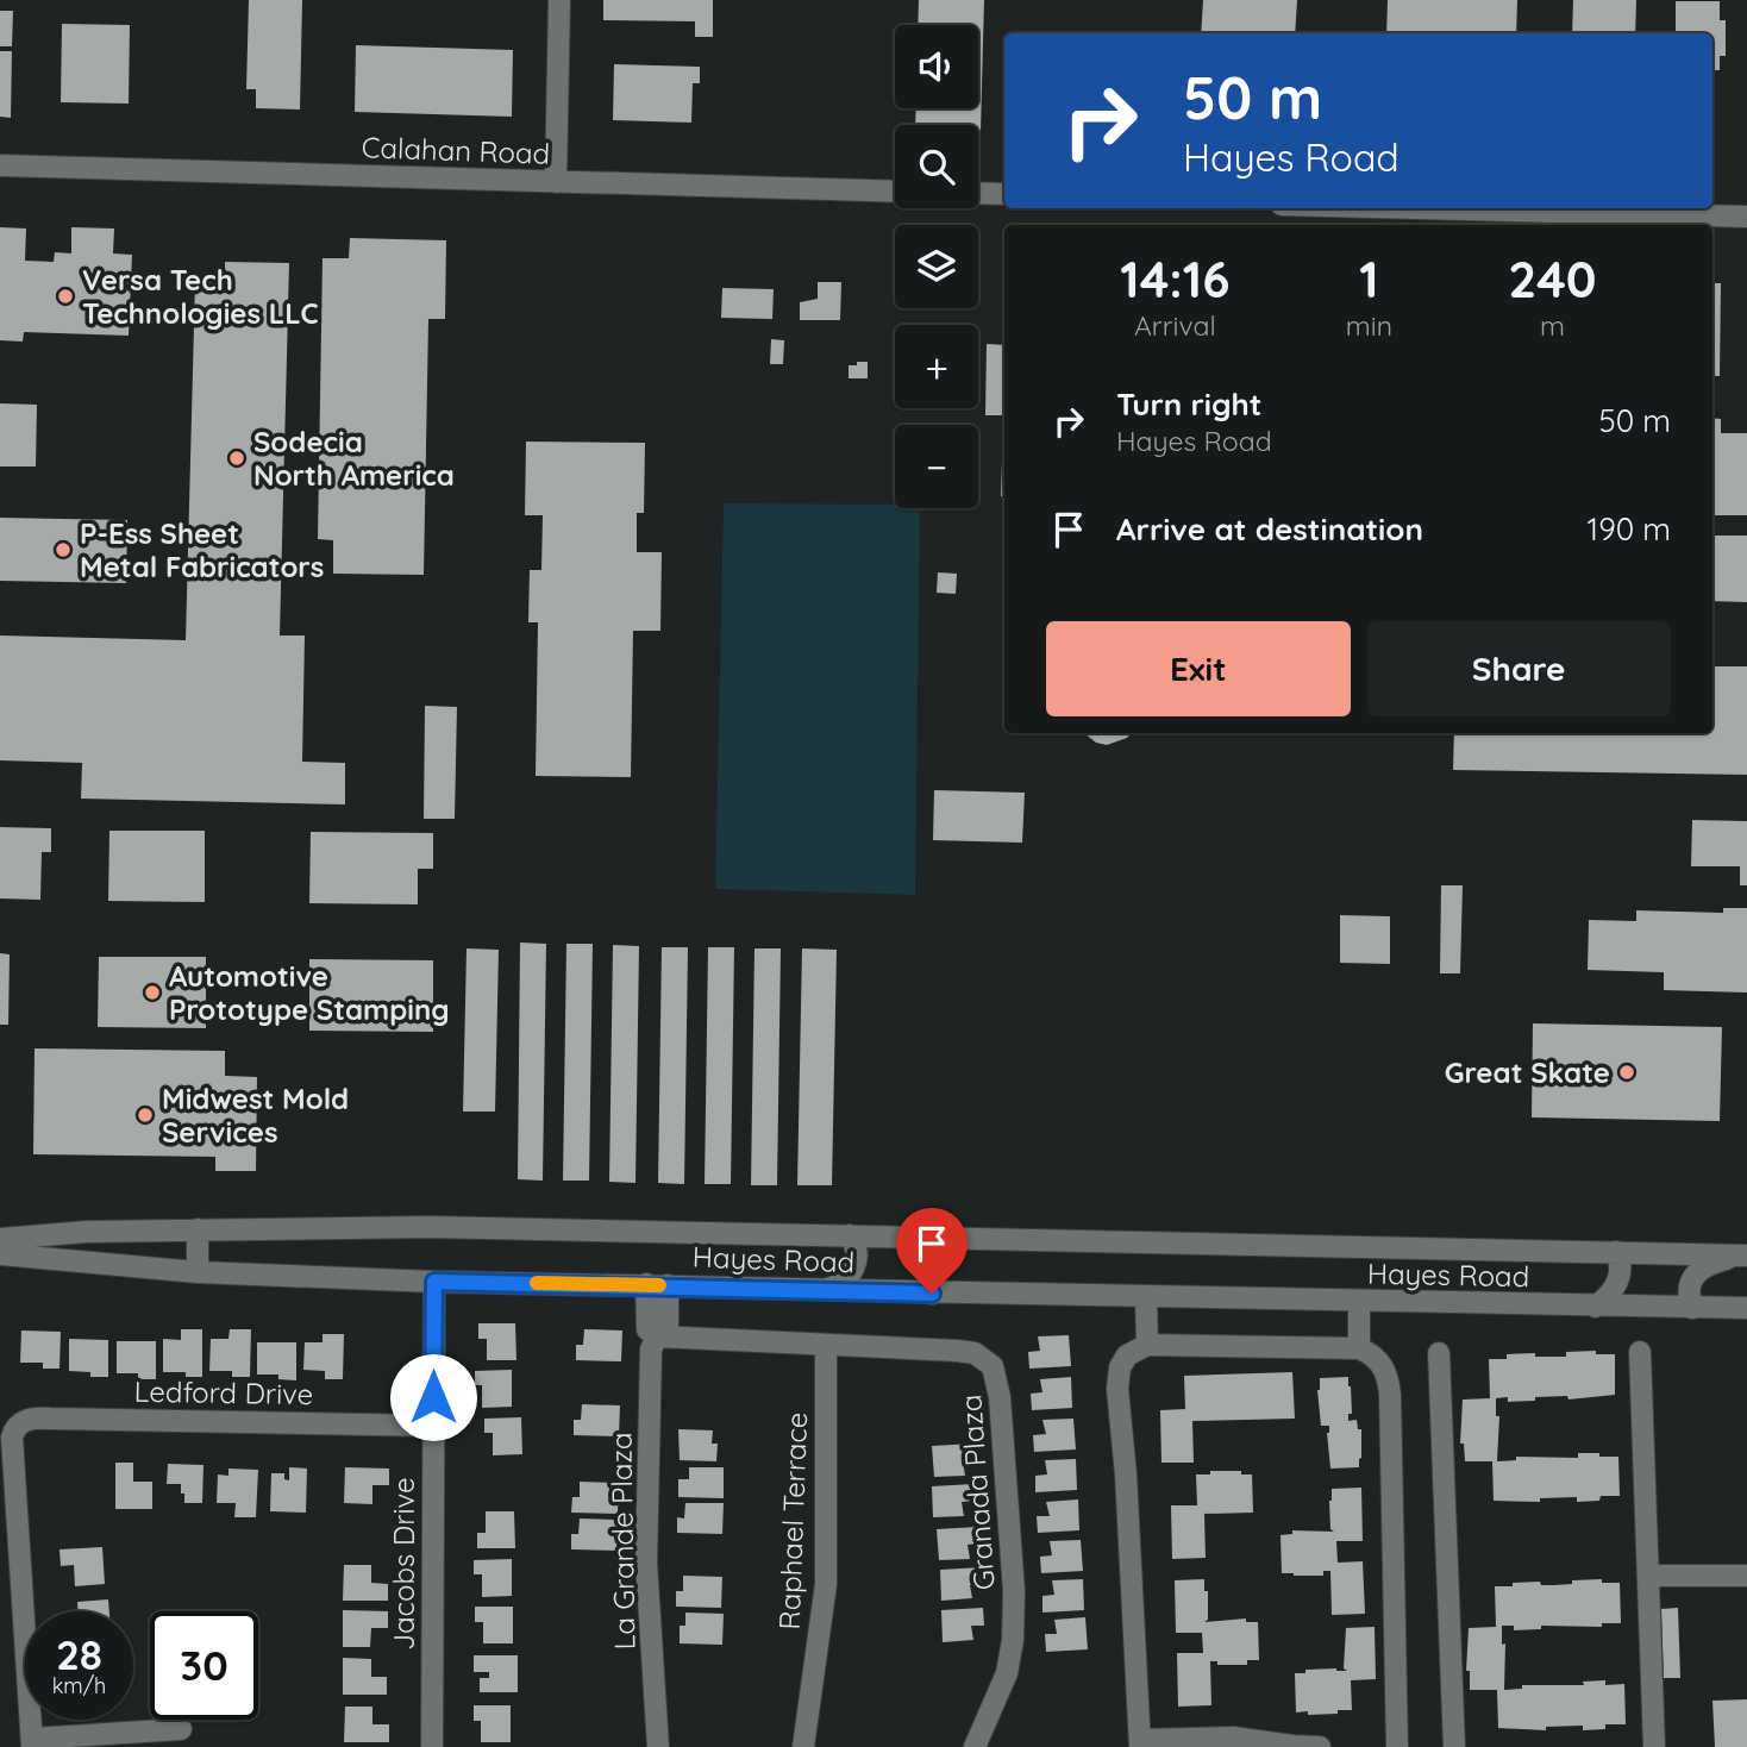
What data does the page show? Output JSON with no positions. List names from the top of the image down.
{
  "streets": {
    "street": [
      "Calahan Road",
      "Hayes Road",
      "Ledford Drive",
      "Granada Plaza",
      "Raphael Terrace",
      "La Grande Plaza",
      "Jacobs Drive"
    ]
  },
  "crossings": [
    ["Hayes Road", "La Grande Plaza"],
    ["Hayes Road", "Jacobs Drive"],
    ["Ledford Drive", "Jacobs Drive"],
    ["Granada Plaza", "Raphael Terrace"],
    ["Granada Plaza", "La Grande Plaza"]
  ],
  "places": [
    "Versa Tech Technologies LLC",
    "Sodecia North America",
    "P-Ess Sheet Metal Fabricators",
    "Automotive Prototype Stamping",
    "Great Skate",
    "Midwest Mold Services"
  ],
  "page": {
    "map_buttons": ["+", "−"],
    "turn": ["50 m", "Hayes Road"],
    "eta": [
      "14:16",
      "Arrival",
      "1",
      "min",
      "240",
      "m"
    ],
    "list": [
      {
        "name": "Turn right",
        "note": "Hayes Road",
        "value": "50 m"
      },
      {
        "name": "Arrive at destination",
        "value": "190 m"
      }
    ],
    "buttons": ["Exit", "Share"],
    "speed": "28 km/h",
    "limit": "30"
  }
}
